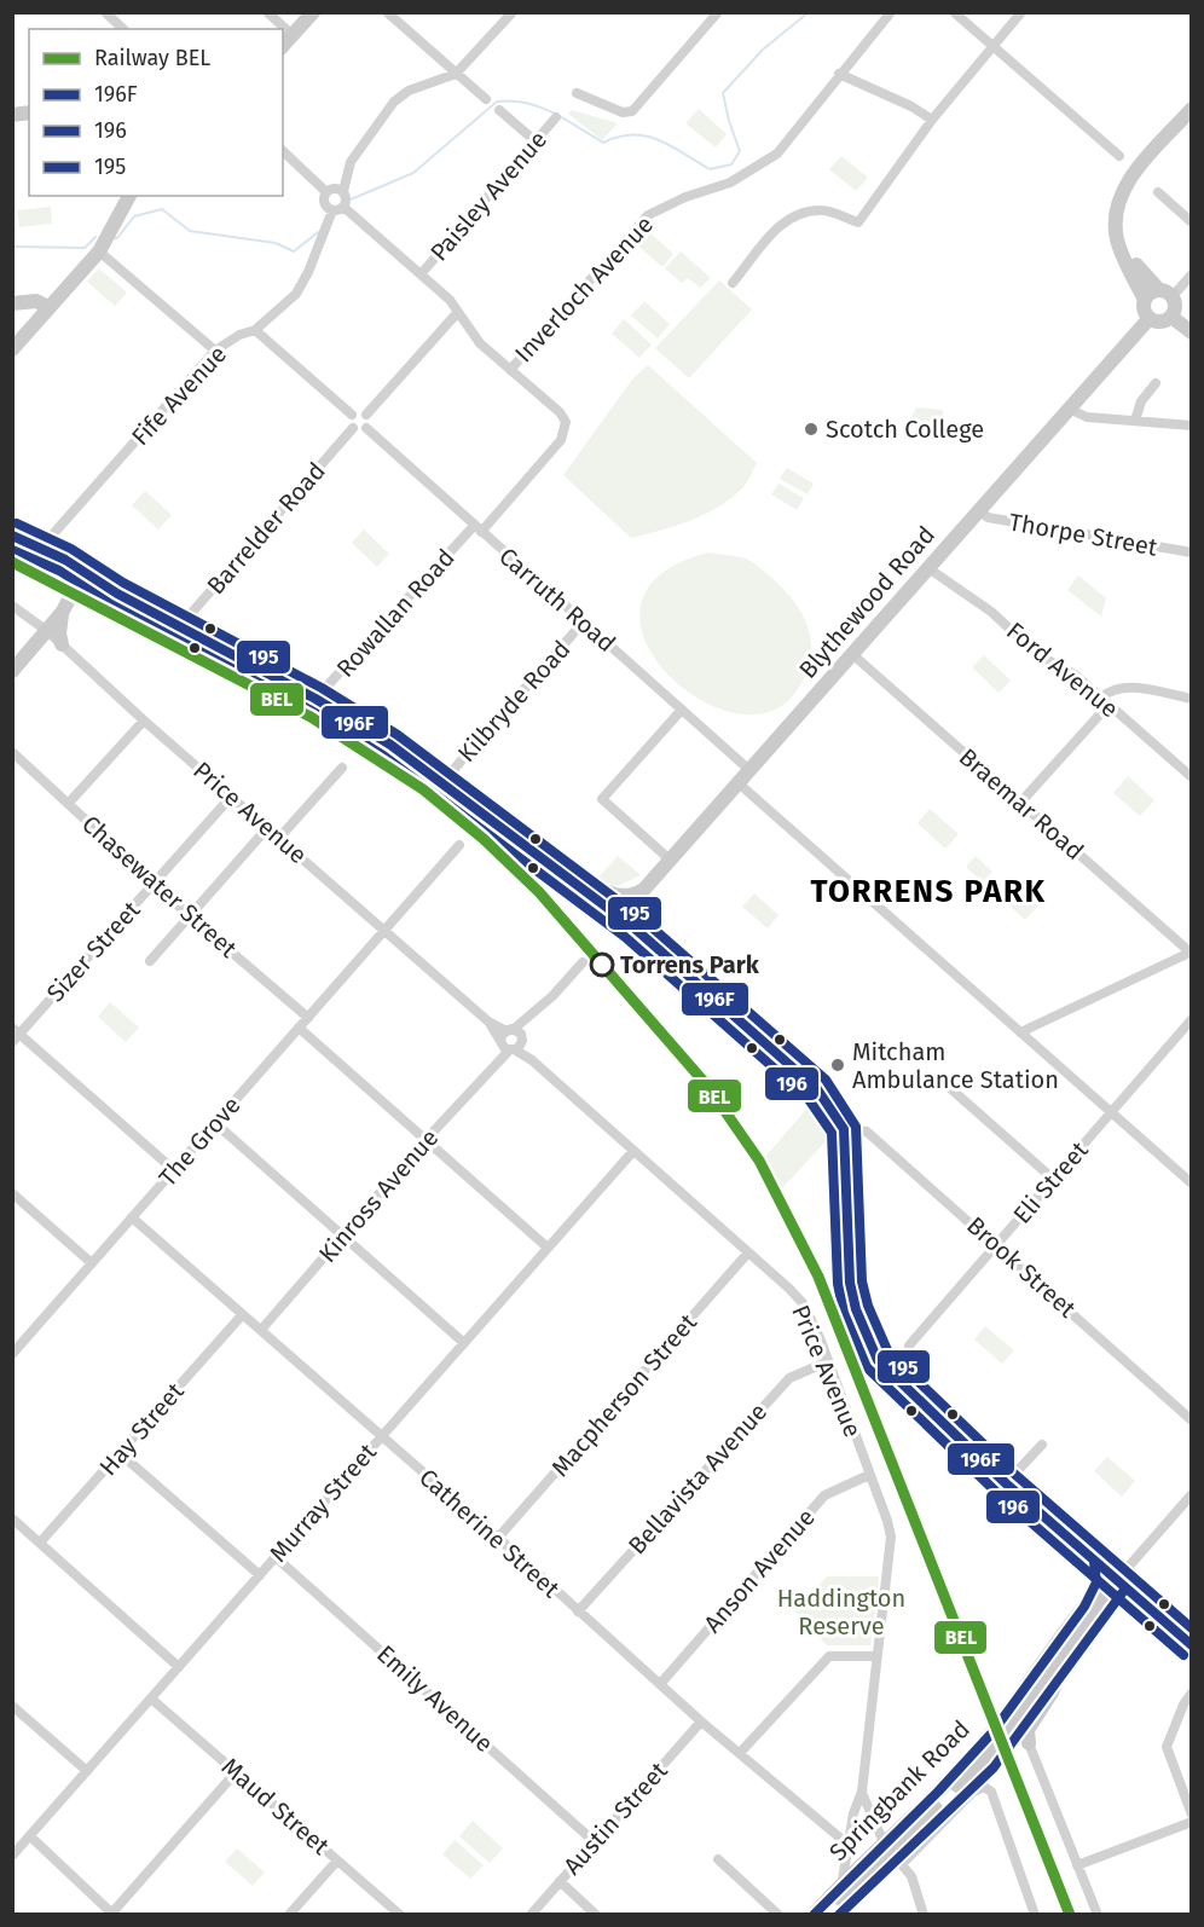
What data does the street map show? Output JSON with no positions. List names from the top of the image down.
{
  "streets": {
    "main road": ["Blythewood Road", "Springbank Road"],
    "street": [
      "Paisley Avenue",
      "Inverloch Avenue",
      "Fife Avenue",
      "Barrelder Road",
      "Thorpe Street",
      "Carruth Road",
      "Rowallan Road",
      "Ford Avenue",
      "Kilbryde Road",
      "Braemar Road",
      "Price Avenue",
      "Chasewater Street",
      "Sizer Street",
      "The Grove",
      "Eli Street",
      "Kinross Avenue",
      "Brook Street",
      "Macpherson Street",
      "Hay Street",
      "Bellavista Avenue",
      "Murray Street",
      "Catherine Street",
      "Anson Avenue",
      "Emily Avenue",
      "Maud Street",
      "Austin Street"
    ]
  },
  "crossings": [
    ["Inverloch Avenue", "Rowallan Road"],
    ["Thorpe Street", "Blythewood Road"],
    ["Carruth Road", "Blythewood Road"],
    ["Carruth Road", "Rowallan Road"],
    ["Carruth Road", "Kilbryde Road"],
    ["Blythewood Road", "Ford Avenue"],
    ["Blythewood Road", "Braemar Road"],
    ["Price Avenue", "Sizer Street"],
    ["Price Avenue", "The Grove"],
    ["Price Avenue", "Kinross Avenue"],
    ["Price Avenue", "Macpherson Street"],
    ["Price Avenue", "Bellavista Avenue"],
    ["Price Avenue", "Murray Street"],
    ["Price Avenue", "Catherine Street"],
    ["Price Avenue", "Anson Avenue"],
    ["Price Avenue", "Springbank Road"],
    ["Chasewater Street", "Sizer Street"],
    ["Chasewater Street", "The Grove"],
    ["The Grove", "Catherine Street"],
    ["Eli Street", "Brook Street"],
    ["Kinross Avenue", "Catherine Street"],
    ["Macpherson Street", "Catherine Street"],
    ["Hay Street", "Catherine Street"],
    ["Bellavista Avenue", "Catherine Street"],
    ["Murray Street", "Catherine Street"],
    ["Murray Street", "Emily Avenue"],
    ["Murray Street", "Maud Street"],
    ["Catherine Street", "Anson Avenue"],
    ["Catherine Street", "Austin Street"],
    ["Emily Avenue", "Austin Street"]
  ],
  "districts": ["TORRENS PARK"],
  "parks": ["Haddington Reserve"],
  "places": ["Scotch College", "Torrens Park", "Mitcham Ambulance Station"],
  "lines": [
    "transit line 195",
    "transit line 196F",
    "transit line 196",
    "rail line BEL"
  ],
  "legend": [
    "Railway BEL",
    "196F",
    "196",
    "195"
  ]
}
